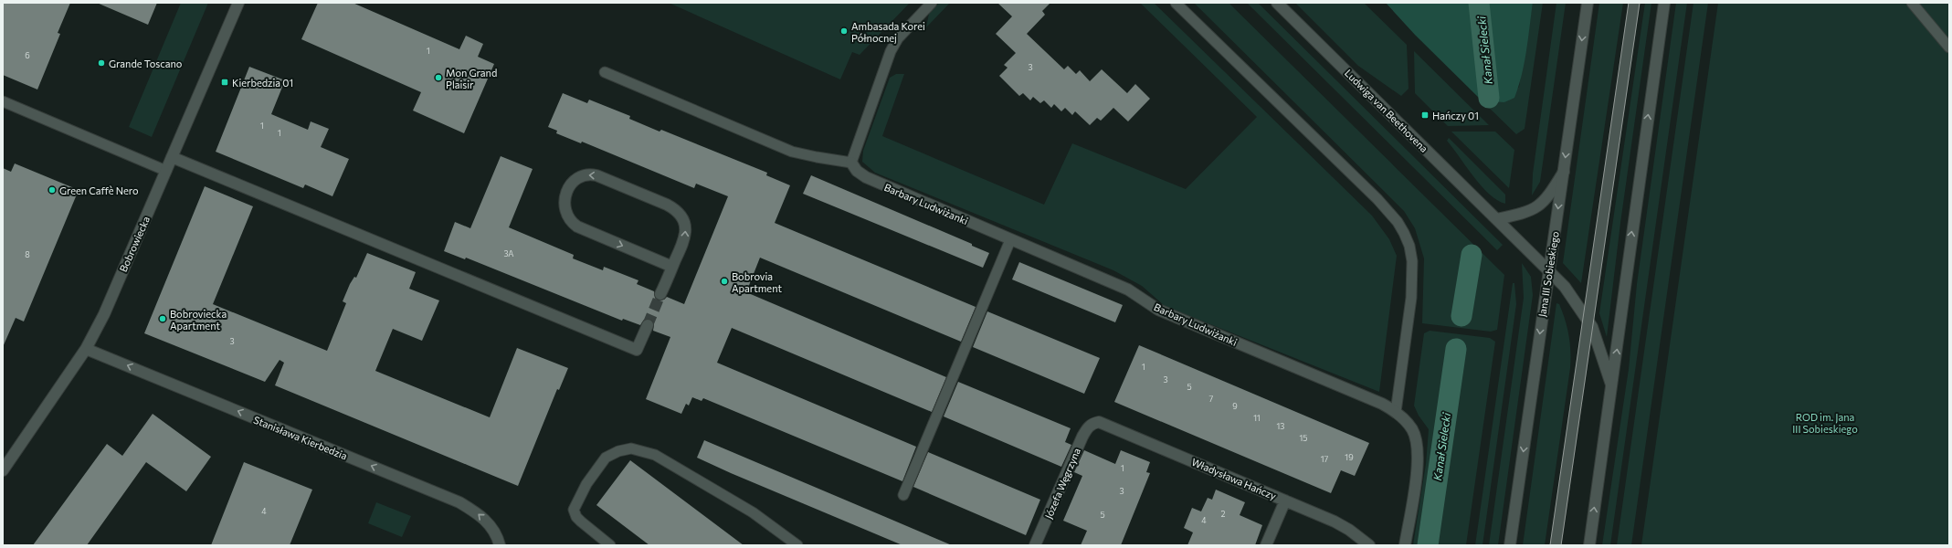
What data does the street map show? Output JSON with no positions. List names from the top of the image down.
{
  "streets": {
    "street": [
      "Ludwiga van Beethovena",
      "Barbary Ludwiżanki",
      "Bobrowiecka",
      "Jana III Sobieskiego",
      "Stanisława Kierbedzia",
      "Władysława Hańczy",
      "Józefa Węgrzyna"
    ]
  },
  "crossings": [
    ["Ludwiga van Beethovena", "Jana III Sobieskiego"],
    ["Bobrowiecka", "Stanisława Kierbedzia"],
    ["Władysława Hańczy", "Józefa Węgrzyna"]
  ],
  "one_way": ["Stanisława Kierbedzia"],
  "water": ["Kanał Sielecki"],
  "parks": ["ROD im. Jana III Sobieskiego"],
  "places": {
    "other": [
      "Ambasada Korei Północnej",
      "Grande Toscano",
      "Mon Grand Plaisir",
      "Green Caffè Nero",
      "Bobrovia Apartment",
      "Bobroviecka Apartment"
    ],
    "transit": ["Kierbedzia 01", "Hańczy 01"]
  },
  "house_numbers": [
    "1",
    "6",
    "3",
    "1",
    "1",
    "3A",
    "8",
    "3",
    "1",
    "3",
    "5",
    "7",
    "9",
    "11",
    "13",
    "15",
    "19",
    "17",
    "1",
    "3",
    "4",
    "2",
    "5",
    "4"
  ]
}
